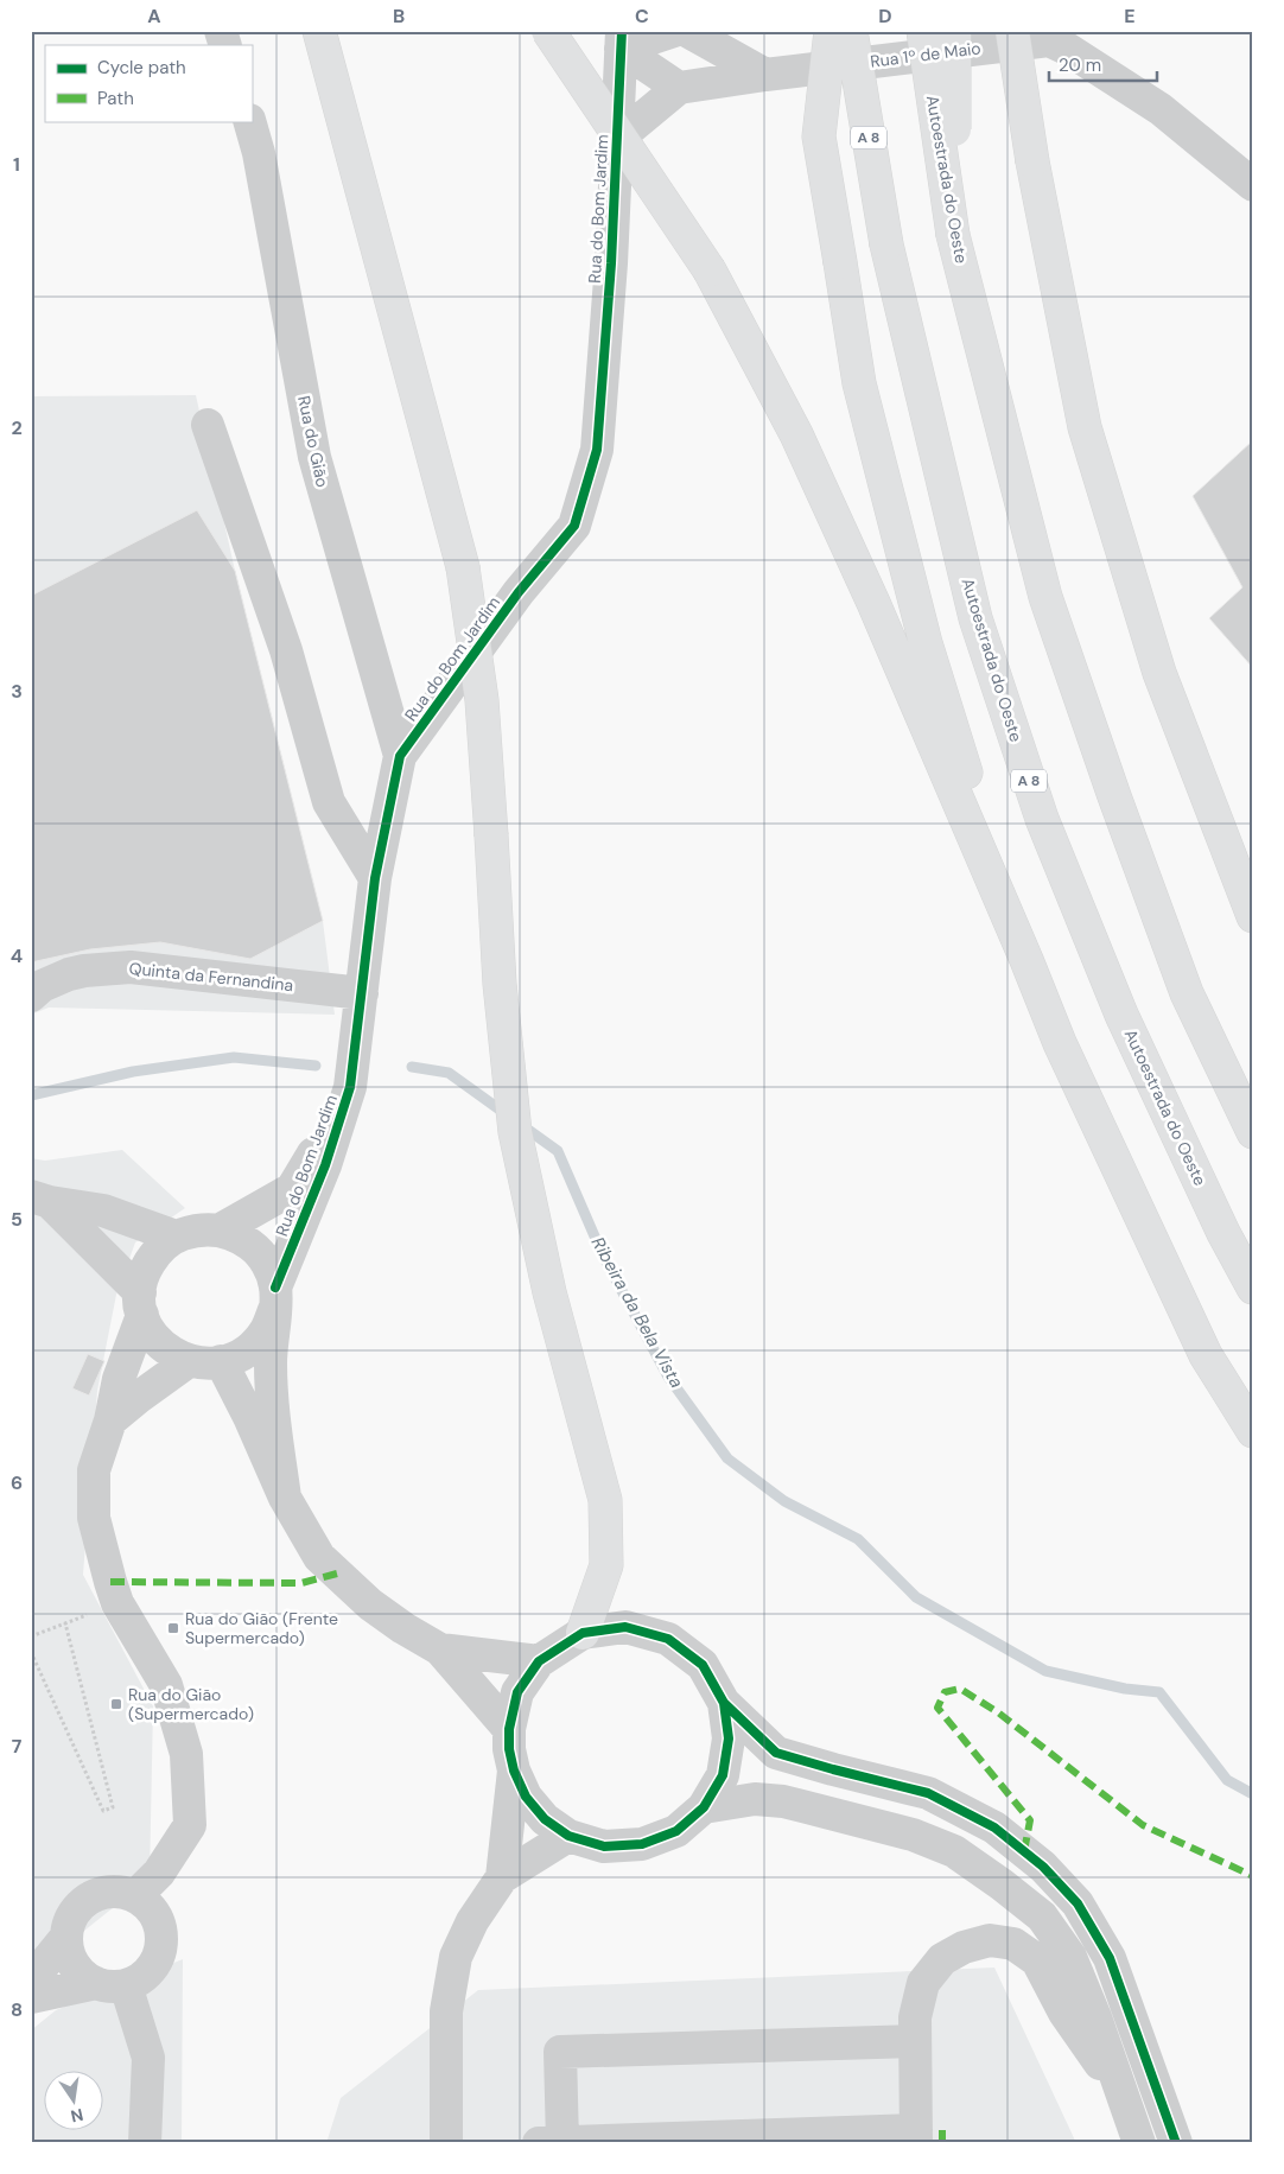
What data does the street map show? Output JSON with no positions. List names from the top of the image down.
{
  "streets": {
    "highway": ["A 8", "Autoestrada do Oeste"],
    "street": [
      "Rua 1º de Maio",
      "Rua do Bom Jardim",
      "Rua do Gião",
      "Quinta da Fernandina"
    ]
  },
  "crossings": [
    ["Rua do Bom Jardim", "Rua do Gião"],
    ["Rua do Bom Jardim", "Quinta da Fernandina"]
  ],
  "water": ["Ribeira da Bela Vista"],
  "places": {
    "transit": ["Rua do Gião (Frente Supermercado)", "Rua do Gião (Supermercado)"]
  },
  "legend": ["Cycle path", "Path"],
  "scale_bar": "20 m",
  "north": "bottom",
  "grid": {
    "columns": [
      "A",
      "B",
      "C",
      "D",
      "E"
    ],
    "rows": [
      "1",
      "2",
      "3",
      "4",
      "5",
      "6",
      "7",
      "8"
    ]
  }
}
